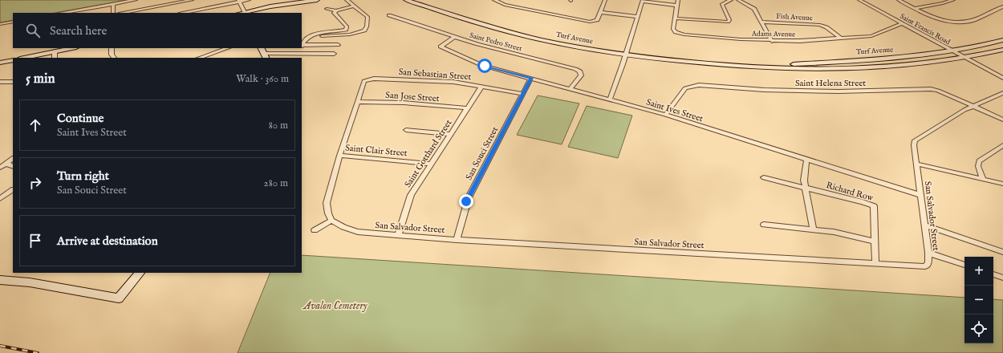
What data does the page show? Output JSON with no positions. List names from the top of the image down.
{
  "streets": {
    "main road": ["Turf Avenue"],
    "street": [
      "Fish Avenue",
      "Saint Francis Road",
      "Adams Avenue",
      "Saint Pedro Street",
      "San Sebastian Street",
      "Saint Helena Street",
      "San Jose Street",
      "Saint Ives Street",
      "Saint Clair Street",
      "Saint Gotthard Street",
      "San Souci Street",
      "Richard Row",
      "San Salvador Street"
    ]
  },
  "crossings": [
    ["Fish Avenue", "Adams Avenue"],
    ["Saint Francis Road", "Adams Avenue"],
    ["Saint Francis Road", "Turf Avenue"],
    ["Saint Pedro Street", "Saint Ives Street"],
    ["San Sebastian Street", "San Jose Street"],
    ["San Sebastian Street", "Saint Gotthard Street"],
    ["San Sebastian Street", "San Souci Street"],
    ["Saint Helena Street", "Saint Ives Street"],
    ["Saint Helena Street", "San Salvador Street"],
    ["San Jose Street", "Saint Gotthard Street"],
    ["Saint Ives Street", "San Souci Street"],
    ["Saint Ives Street", "San Salvador Street"],
    ["Saint Clair Street", "Saint Gotthard Street"],
    ["Saint Gotthard Street", "San Salvador Street"],
    ["San Souci Street", "San Salvador Street"],
    ["Richard Row", "San Salvador Street"]
  ],
  "parks": ["Avalon Cemetery"],
  "page": {
    "search": "Search here",
    "heading": ["5 min", "Walk · 360 m"],
    "list": [
      ["Continue", "Saint Ives Street", "80 m"],
      ["Turn right", "San Souci Street", "280 m"],
      "Arrive at destination"
    ],
    "map_buttons": ["+", "−"]
  }
}
